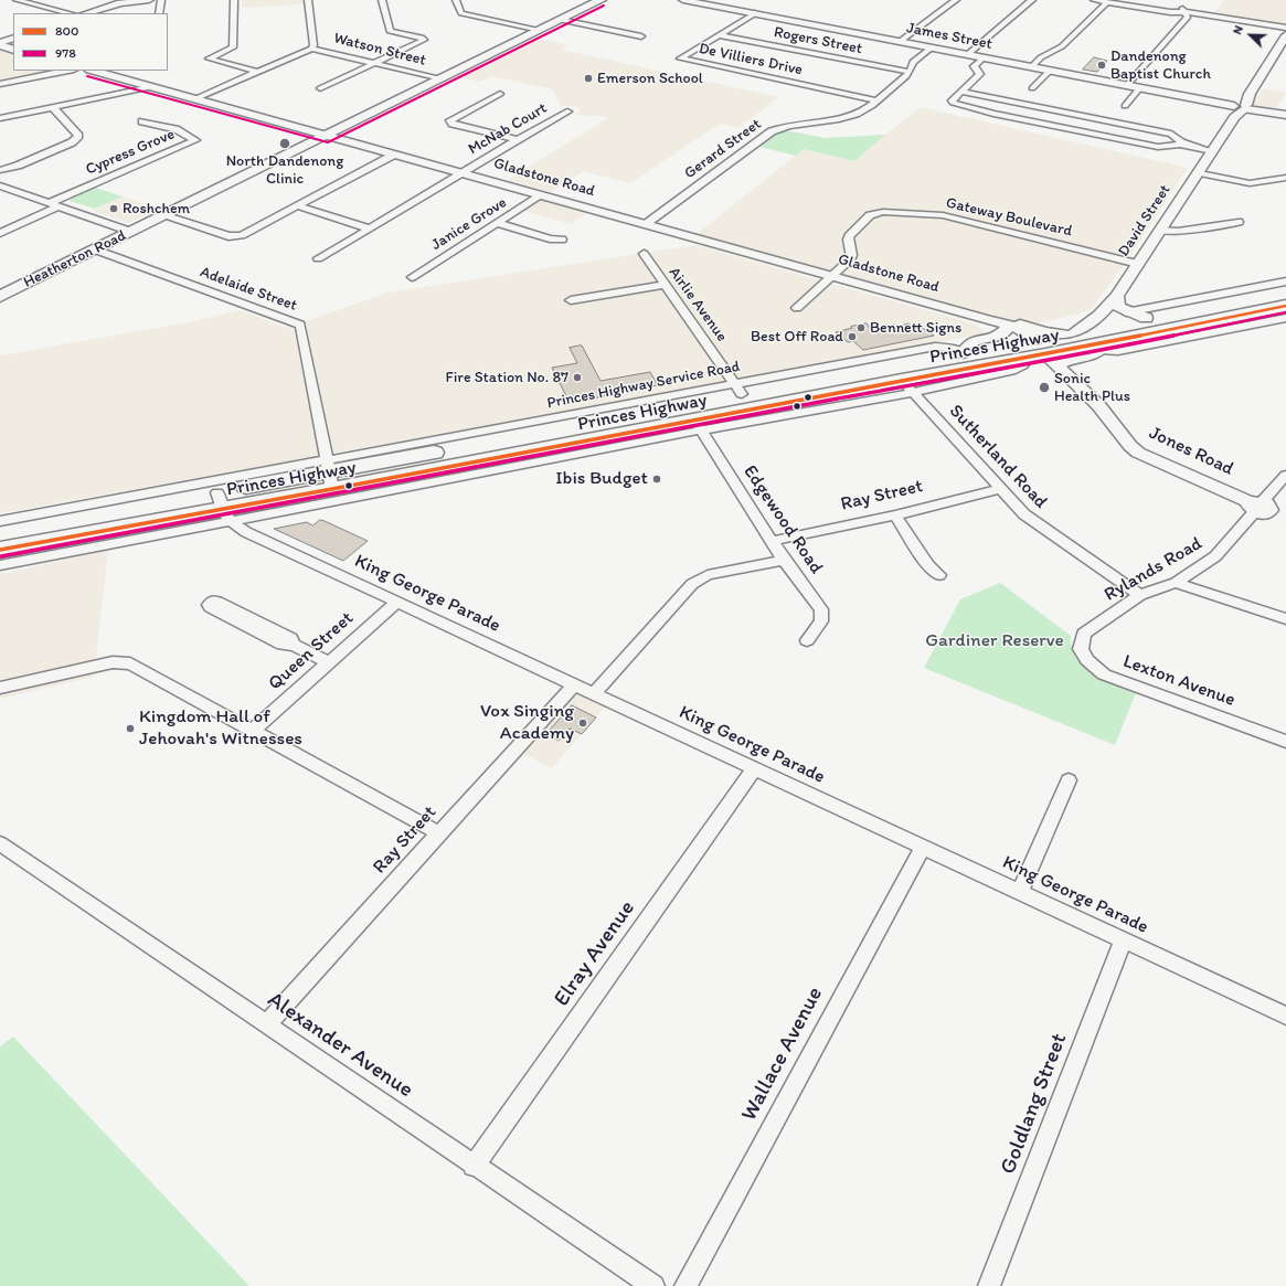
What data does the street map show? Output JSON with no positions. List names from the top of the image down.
{
  "streets": {
    "highway": ["Princes Highway"],
    "main road": [
      "Gladstone Road",
      "David Street",
      "Heatherton Road",
      "Jones Road"
    ],
    "street": [
      "James Street",
      "Rogers Street",
      "Watson Street",
      "De Villiers Drive",
      "McNab Court",
      "Gerard Street",
      "Cypress Grove",
      "Gateway Boulevard",
      "Janice Grove",
      "Adelaide Street",
      "Airlie Avenue",
      "Sutherland Road",
      "Ray Street",
      "Edgewood Road",
      "Rylands Road",
      "King George Parade",
      "Queen Street",
      "Lexton Avenue",
      "Elray Avenue",
      "Alexander Avenue",
      "Wallace Avenue",
      "Goldlang Street"
    ]
  },
  "crossings": [
    ["James Street", "De Villiers Drive"],
    ["James Street", "Gerard Street"],
    ["James Street", "David Street"],
    ["Rogers Street", "De Villiers Drive"],
    ["Rogers Street", "Gerard Street"],
    ["Watson Street", "Heatherton Road"],
    ["De Villiers Drive", "Gerard Street"],
    ["McNab Court", "Gladstone Road"],
    ["Gerard Street", "Gladstone Road"],
    ["Gladstone Road", "Gateway Boulevard"],
    ["Gladstone Road", "Janice Grove"],
    ["Gladstone Road", "Heatherton Road"],
    ["Gladstone Road", "Princes Highway"],
    ["Gladstone Road", "Jones Road"],
    ["Gateway Boulevard", "David Street"],
    ["David Street", "Princes Highway"],
    ["Heatherton Road", "Adelaide Street"],
    ["Adelaide Street", "Princes Highway"],
    ["Airlie Avenue", "Princes Highway"],
    ["Princes Highway", "Jones Road"],
    ["Princes Highway", "Sutherland Road"],
    ["Princes Highway", "Edgewood Road"],
    ["Princes Highway", "King George Parade"],
    ["Jones Road", "Rylands Road"],
    ["Sutherland Road", "Ray Street"],
    ["Sutherland Road", "Rylands Road"],
    ["Ray Street", "Edgewood Road"],
    ["Ray Street", "King George Parade"],
    ["Ray Street", "Alexander Avenue"],
    ["Rylands Road", "Lexton Avenue"],
    ["King George Parade", "Queen Street"],
    ["King George Parade", "Elray Avenue"],
    ["King George Parade", "Wallace Avenue"],
    ["King George Parade", "Goldlang Street"],
    ["Elray Avenue", "Alexander Avenue"]
  ],
  "parks": ["Gardiner Reserve"],
  "places": [
    "Dandenong Baptist Church",
    "Emerson School",
    "North Dandenong Clinic",
    "Roshchem",
    "Bennett Signs",
    "Best Off Road",
    "Fire Station No. 87",
    "Sonic Health Plus",
    "Ibis Budget",
    "Vox Singing Academy",
    "Kingdom Hall of Jehovah's Witnesses"
  ],
  "lines": ["transit line 978", "transit line 800"],
  "legend": ["800", "978"],
  "north": "top left"
}
